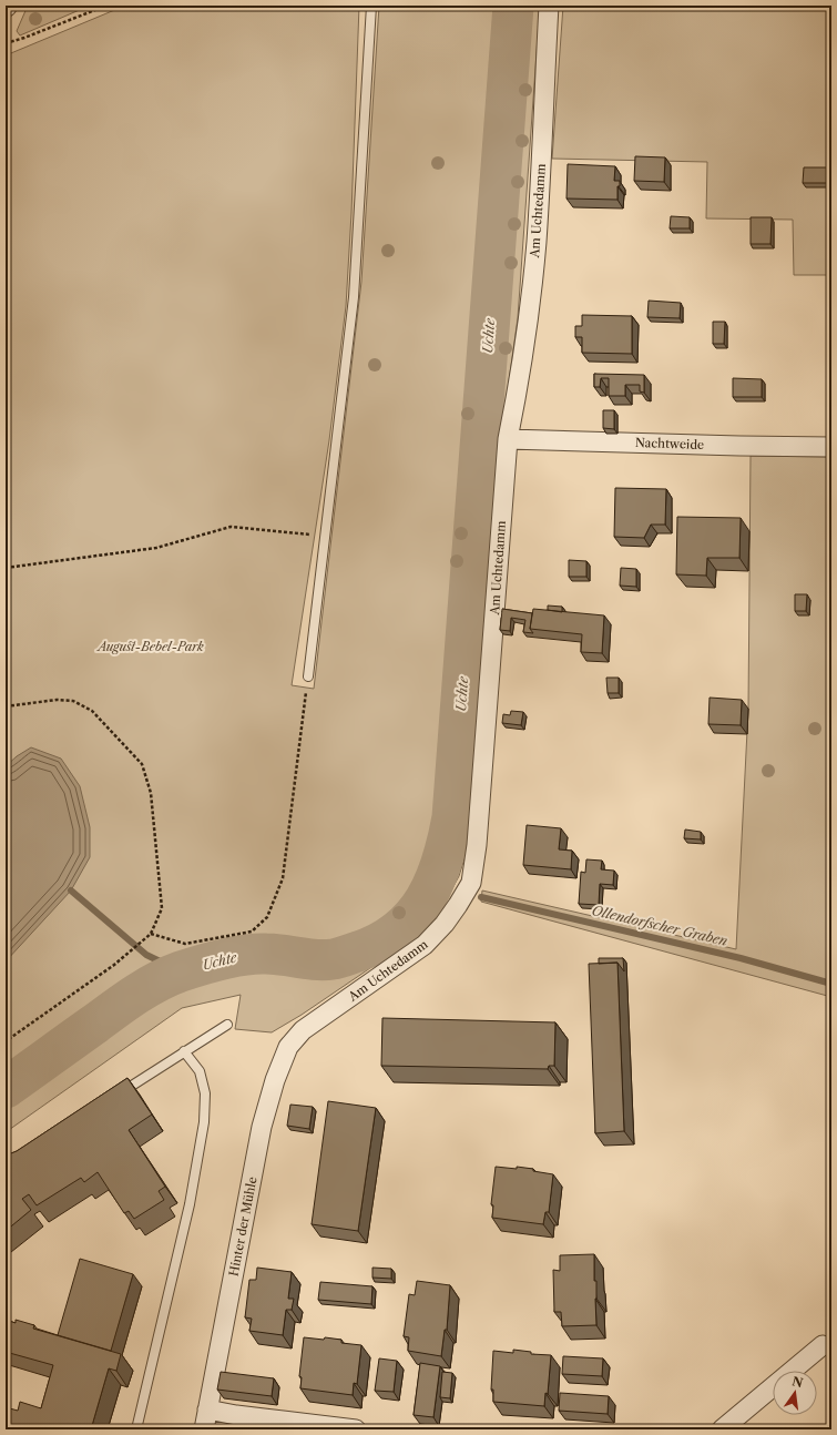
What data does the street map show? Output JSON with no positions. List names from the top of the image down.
{
  "streets": {
    "street": ["Am Uchtedamm", "Nachtweide", "Hinter der Mühle"]
  },
  "crossings": [
    ["Am Uchtedamm", "Nachtweide"],
    ["Am Uchtedamm", "Hinter der Mühle"]
  ],
  "water": ["Uchte", "Ollendorfscher Graben"],
  "parks": ["August-Bebel-Park"],
  "north": "top"
}
